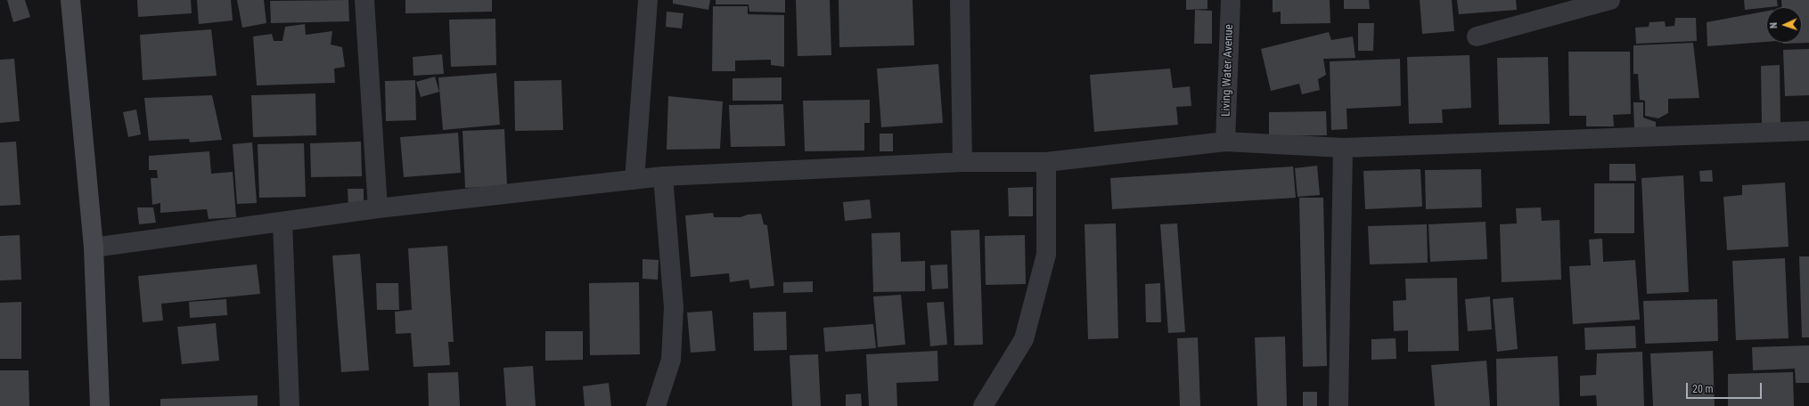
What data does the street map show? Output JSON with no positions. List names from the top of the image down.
{
  "streets": {
    "street": ["Living Water Avenue"]
  },
  "scale_bar": "20 m",
  "north": "left"
}
